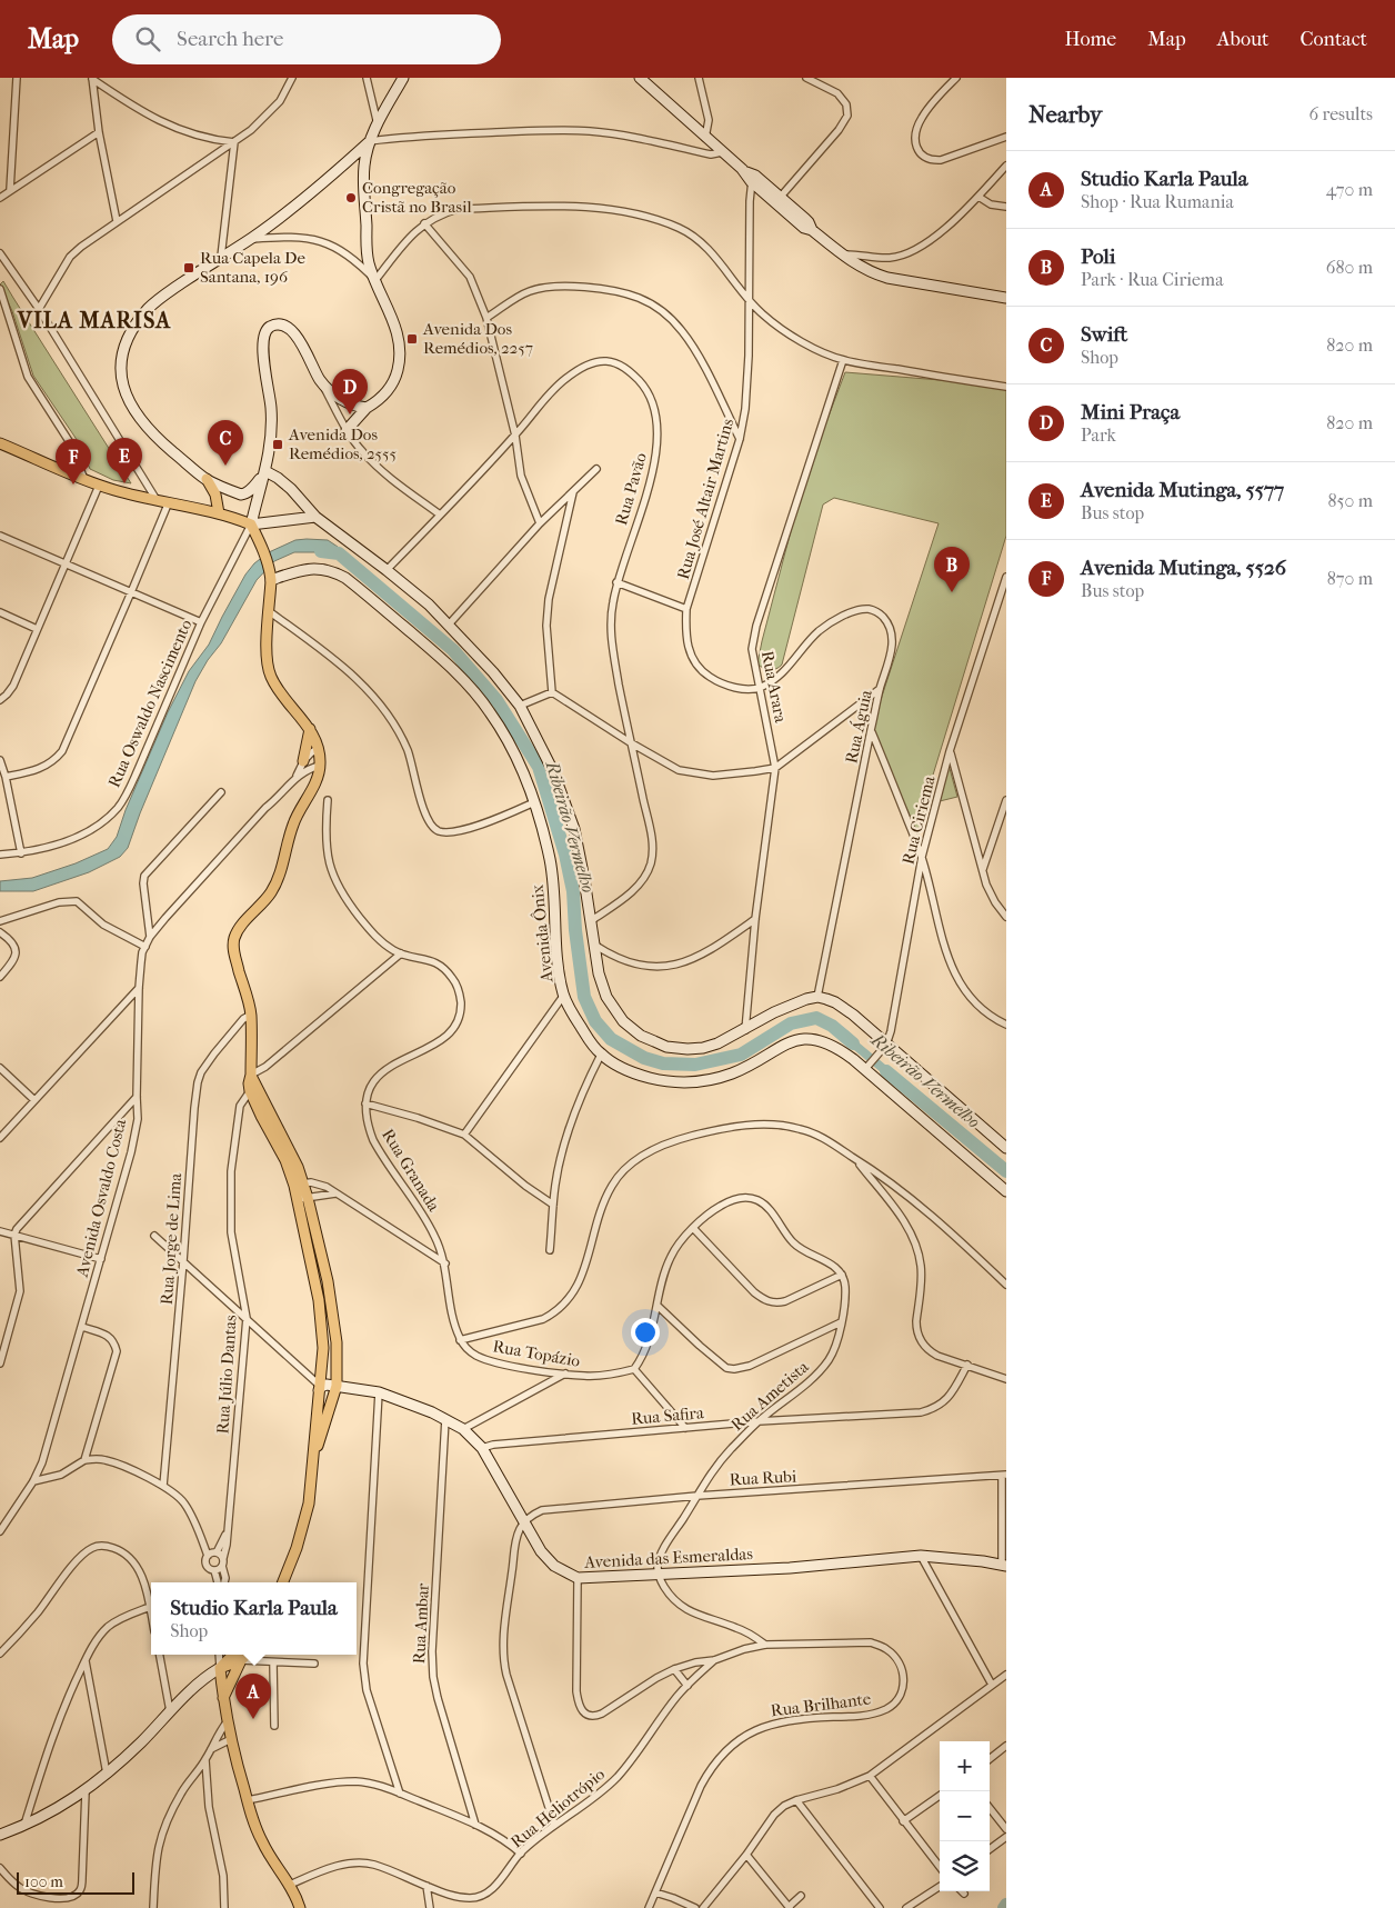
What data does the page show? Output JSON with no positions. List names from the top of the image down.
{
  "streets": {
    "main road": ["Avenida Ônix", "Avenida das Esmeraldas"],
    "street": [
      "Rua Pavão",
      "Rua José Altair Martins",
      "Rua Arara",
      "Rua Oswaldo Nascimento",
      "Rua Águia",
      "Rua Ciriema",
      "Rua Granada",
      "Avenida Osvaldo Costa",
      "Rua Jorge de Lima",
      "Rua Topázio",
      "Rua Júlio Dantas",
      "Rua Ametista",
      "Rua Safira",
      "Rua Rubi",
      "Rua Ambar",
      "Rua Brilhante",
      "Rua Heliotrópio"
    ]
  },
  "crossings": [
    ["Rua José Altair Martins", "Rua Arara"],
    ["Rua José Altair Martins", "Rua Águia"],
    ["Rua Arara", "Rua Águia"],
    ["Rua Ciriema", "Avenida Ônix"],
    ["Rua Ametista", "Rua Safira"],
    ["Rua Ametista", "Rua Rubi"],
    ["Rua Ametista", "Avenida das Esmeraldas"],
    ["Rua Safira", "Avenida das Esmeraldas"],
    ["Rua Rubi", "Avenida das Esmeraldas"],
    ["Avenida das Esmeraldas", "Rua Ambar"],
    ["Rua Brilhante", "Rua Heliotrópio"]
  ],
  "districts": ["VILA MARISA"],
  "water": ["Ribeirão Vermelho"],
  "places": {
    "other": ["Congregação Cristã no Brasil"],
    "transit": ["Rua Capela De Santana, 196", "Avenida Dos Remédios, 2257", "Avenida Dos Remédios, 2555"]
  },
  "scale_bar": "100 m",
  "page": {
    "header": "Map",
    "search": "Search here",
    "nav": [
      "Home",
      "Map",
      "About",
      "Contact"
    ],
    "heading": ["Nearby", "6 results"],
    "list": [
      {
        "mark": "A",
        "name": "Studio Karla Paula",
        "note": "Shop · Rua Rumania",
        "value": "470 m"
      },
      {
        "mark": "B",
        "name": "Poli",
        "note": "Park · Rua Ciriema",
        "value": "680 m"
      },
      {
        "mark": "C",
        "name": "Swift",
        "note": "Shop",
        "value": "820 m"
      },
      {
        "mark": "D",
        "name": "Mini Praça",
        "note": "Park",
        "value": "820 m"
      },
      {
        "mark": "E",
        "name": "Avenida Mutinga, 5577",
        "note": "Bus stop",
        "value": "850 m"
      },
      {
        "mark": "F",
        "name": "Avenida Mutinga, 5526",
        "note": "Bus stop",
        "value": "870 m"
      }
    ],
    "pins": [
      "D",
      "C",
      "E",
      "F",
      "B",
      "A"
    ],
    "popup": ["Studio Karla Paula", "Shop"],
    "map_buttons": ["+", "−"],
    "scale": "100 m"
  }
}
